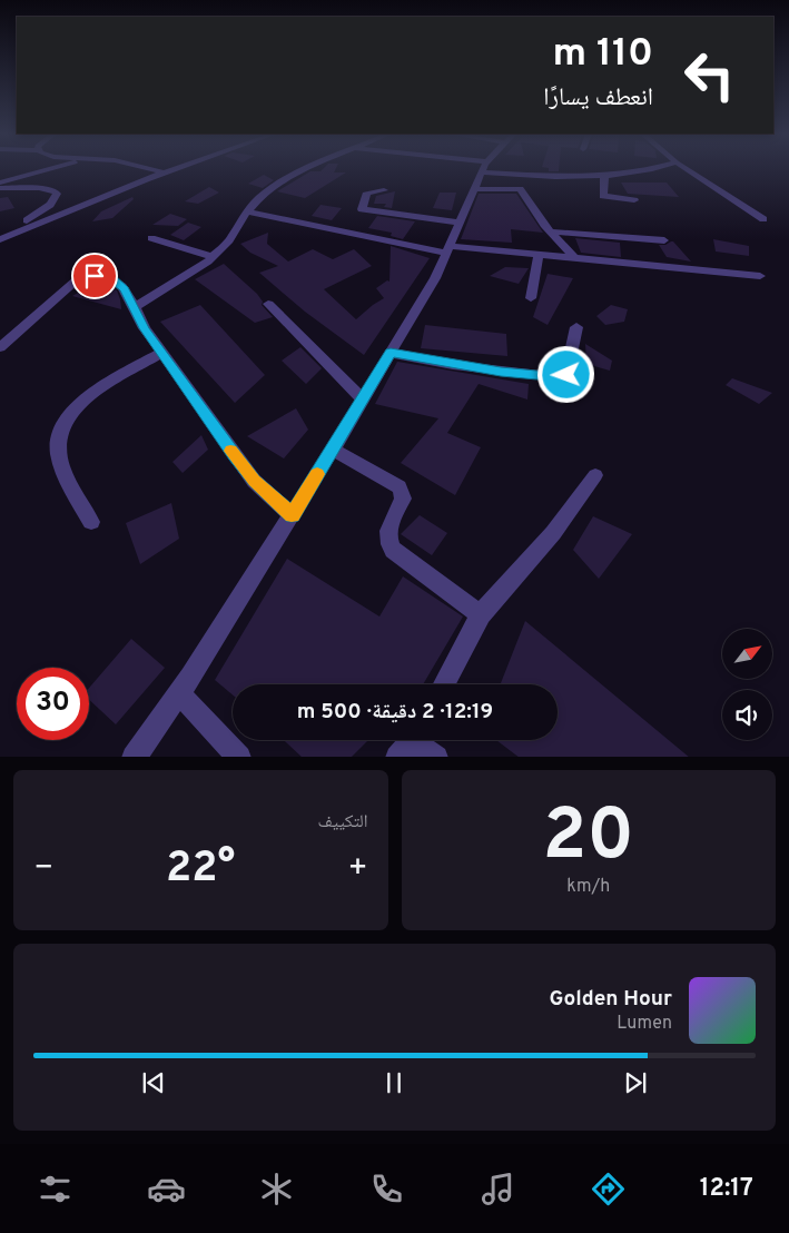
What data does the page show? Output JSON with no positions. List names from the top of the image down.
{
  "north": "top right",
  "page": {
    "turn": ["110 m", "انعطف يسارًا"],
    "limit": "30",
    "trip": "12:19 · 2 دقيقة · 500 m",
    "tile": [
      ["20", "km/h"],
      "التكييف"
    ],
    "heat": ["−", "22°", "+"],
    "song": ["Golden Hour", "Lumen"],
    "tabs": "12:17"
  }
}
